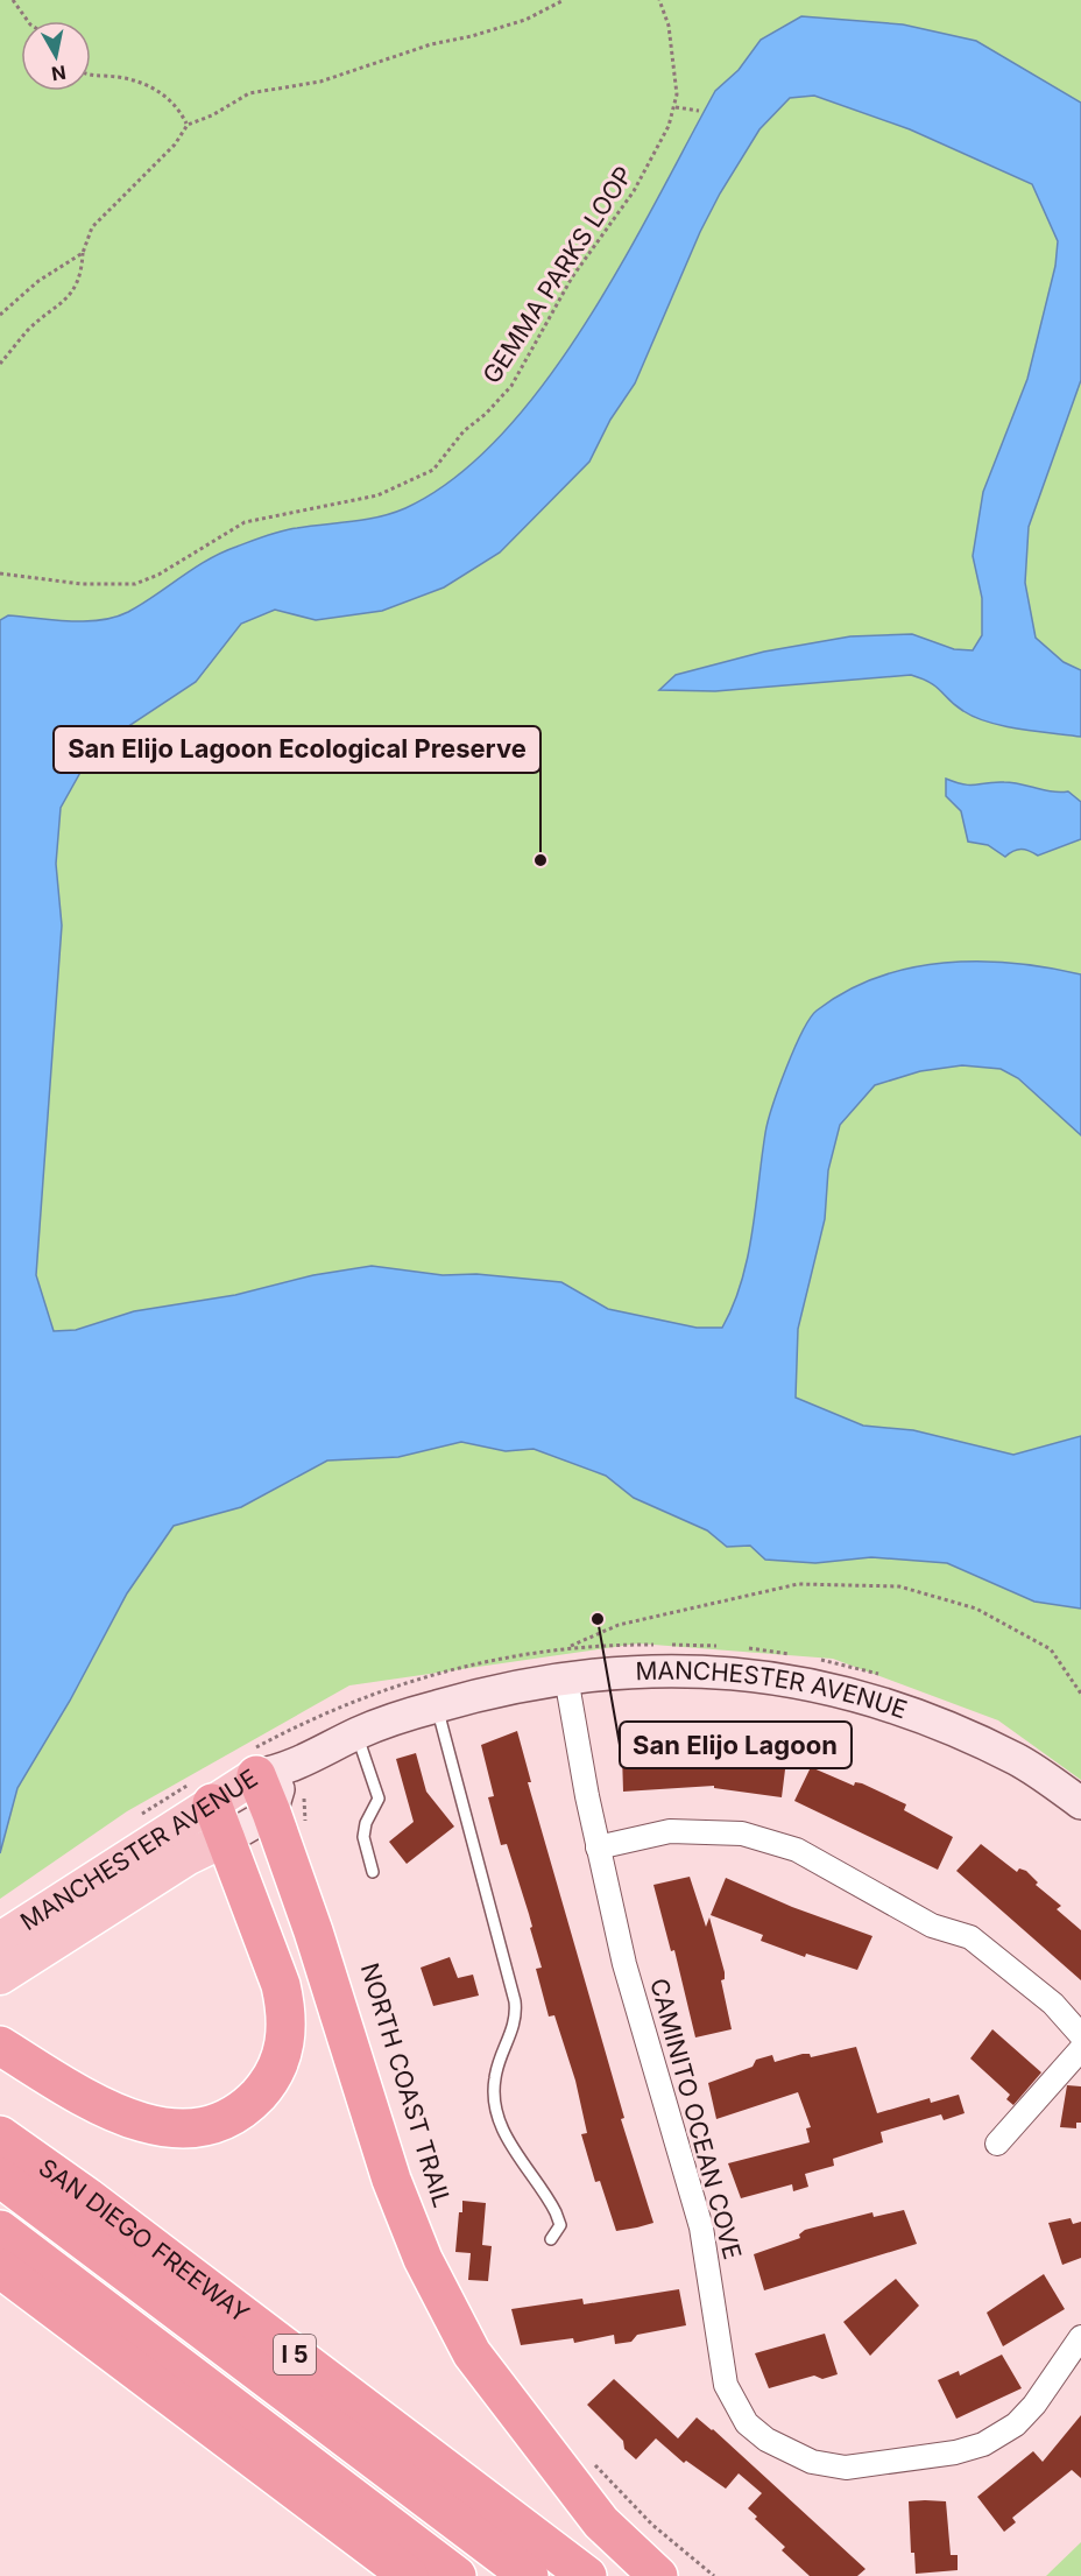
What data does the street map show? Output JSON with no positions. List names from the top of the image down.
{
  "streets": {
    "highway": ["SAN DIEGO FREEWAY", "I 5"],
    "main road": ["MANCHESTER AVENUE"],
    "street": ["CAMINITO OCEAN COVE"],
    "path": ["GEMMA PARKS LOOP"]
  },
  "crossings": [
    ["MANCHESTER AVENUE", "CAMINITO OCEAN COVE"]
  ],
  "places": ["San Elijo Lagoon Ecological Preserve", "San Elijo Lagoon"],
  "north": "bottom"
}
